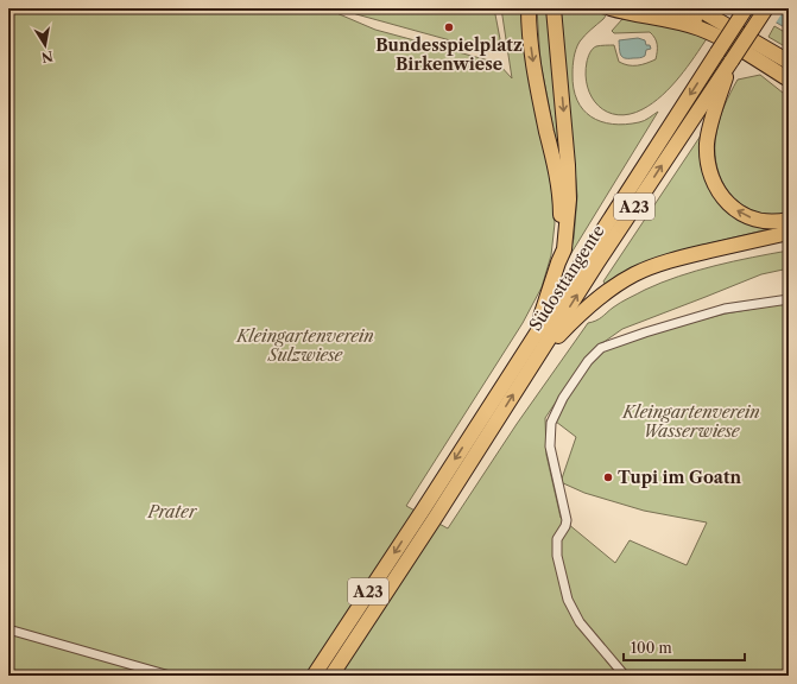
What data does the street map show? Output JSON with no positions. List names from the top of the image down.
{
  "streets": {
    "highway": ["A23", "Südosttangente"]
  },
  "crossings": [
    ["A23", "Südosttangente"]
  ],
  "parks": ["Kleingartenverein Sulzwiese", "Kleingartenverein Wasserwiese", "Prater"],
  "places": ["Bundesspielplatz Birkenwiese", "Tupi im Goatn"],
  "scale_bar": "100 m",
  "north": "bottom"
}
